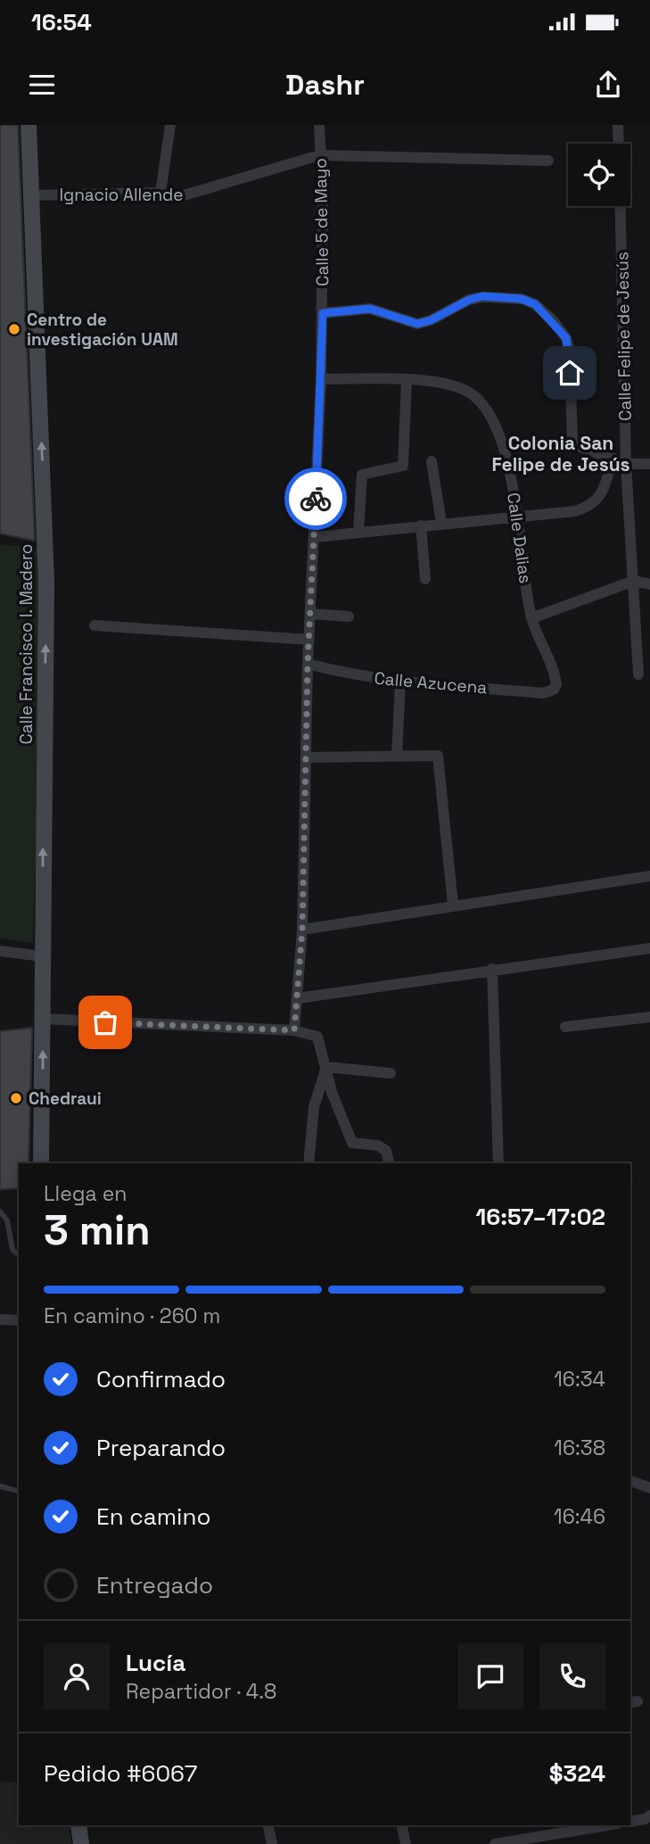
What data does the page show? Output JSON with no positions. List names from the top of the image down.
{
  "streets": {
    "main road": ["Calle Francisco I. Madero"],
    "street": [
      "Ignacio Allende",
      "Calle 5 de Mayo",
      "Calle Felipe de Jesús",
      "Calle Dalias",
      "Calle Azucena"
    ]
  },
  "crossings": [
    ["Ignacio Allende", "Calle 5 de Mayo"],
    ["Ignacio Allende", "Calle Francisco I. Madero"],
    ["Calle 5 de Mayo", "Calle Dalias"],
    ["Calle 5 de Mayo", "Calle Azucena"],
    ["Calle Dalias", "Calle Azucena"]
  ],
  "one_way": ["Calle Francisco I. Madero"],
  "districts": ["Colonia San Felipe de Jesús"],
  "places": ["Centro de investigación UAM", "Chedraui"],
  "page": {
    "status": "16:54",
    "header": "Dashr",
    "heading": ["3 min", "Llega en", "16:57–17:02"],
    "panel": [
      "Lucía",
      "Repartidor · 4.8",
      "Pedido #6067",
      "$324"
    ],
    "bar": "En camino · 260 m",
    "list": [
      ["Confirmado", "16:34"],
      ["Preparando", "16:38"],
      ["En camino", "16:46"],
      "Entregado"
    ]
  }
}
